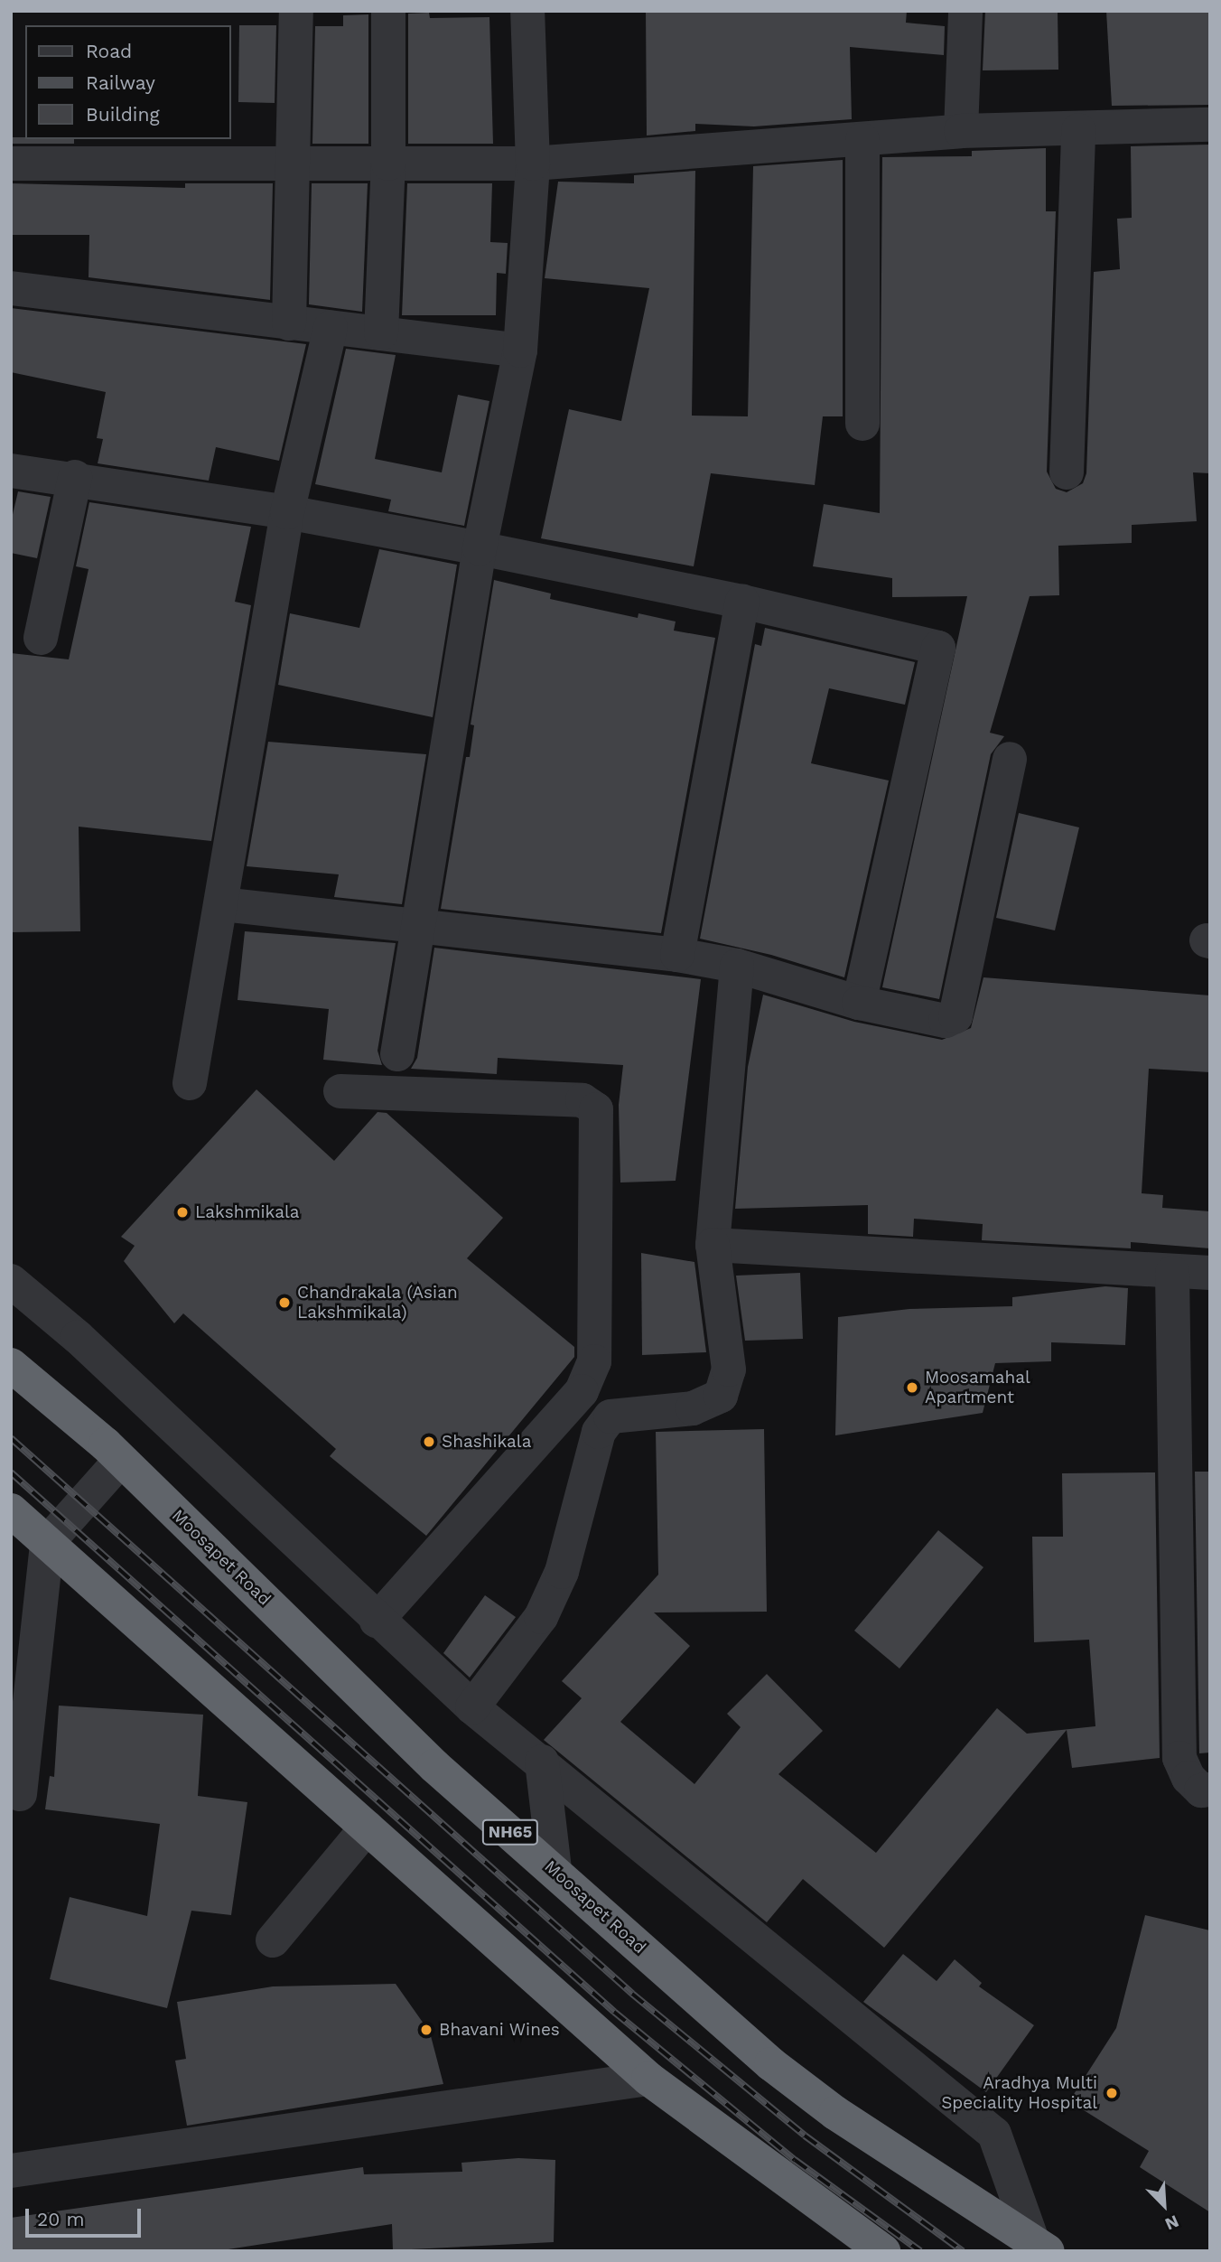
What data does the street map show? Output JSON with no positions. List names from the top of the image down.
{
  "streets": {
    "highway": ["Moosapet Road", "NH65"]
  },
  "places": [
    "Lakshmikala",
    "Chandrakala (Asian Lakshmikala)",
    "Moosamahal Apartment",
    "Shashikala",
    "Bhavani Wines",
    "Aradhya Multi Speciality Hospital"
  ],
  "legend": ["Road", "Railway", "Building"],
  "scale_bar": "20 m",
  "north": "bottom right"
}
